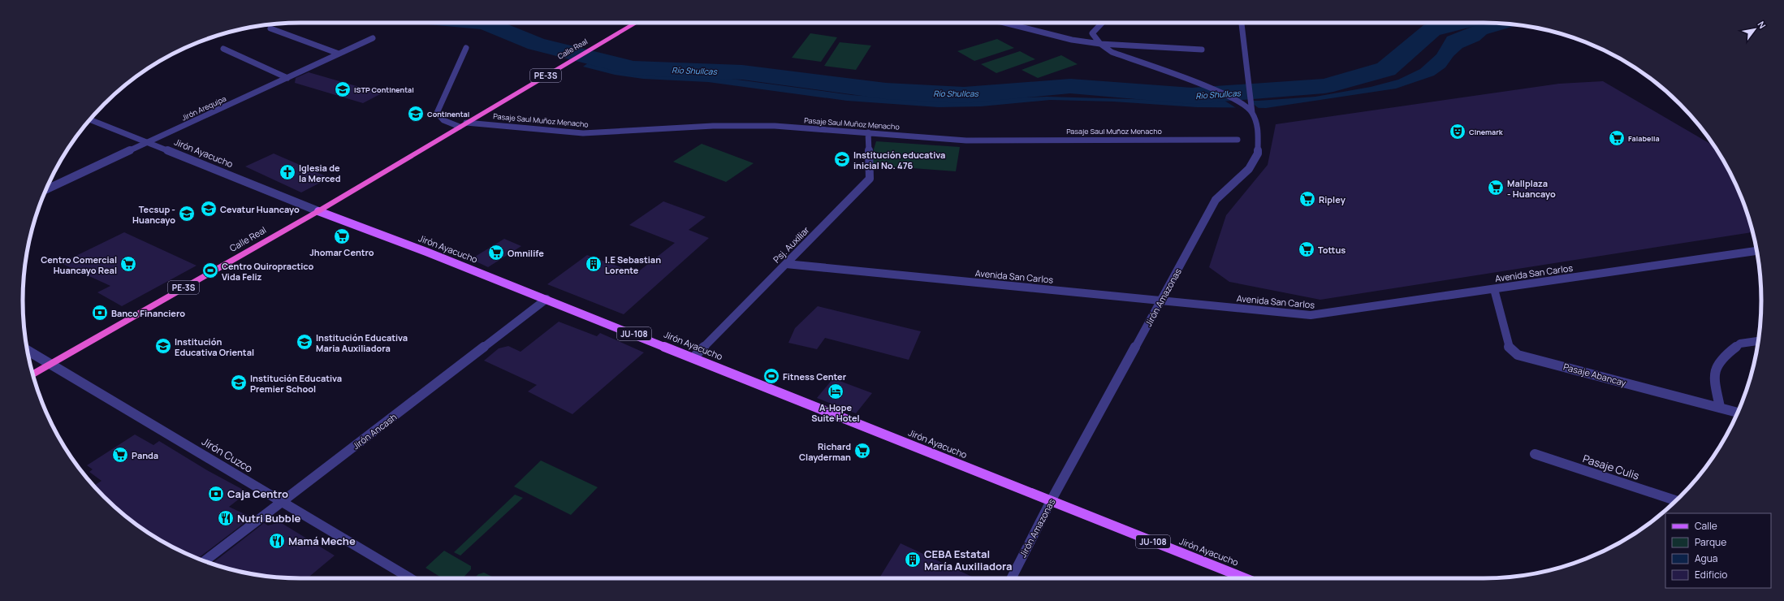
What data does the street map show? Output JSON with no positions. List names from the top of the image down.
{
  "streets": {
    "highway": ["Calle Real", "PE-3S"],
    "main road": ["Jirón Ayacucho", "JU-108"],
    "street": [
      "Jirón Arequipa",
      "Pasaje Saul Muñoz Menacho",
      "Psj. Auxiliar",
      "Avenida San Carlos",
      "Jirón Amazonas",
      "Pasaje Abancay",
      "Jirón Ancash",
      "Jirón Cuzco",
      "Pasaje Culis"
    ]
  },
  "crossings": [
    ["Calle Real", "Pasaje Saul Muñoz Menacho"],
    ["Calle Real", "Jirón Ayacucho"],
    ["Calle Real", "Jirón Cuzco"],
    ["Jirón Arequipa", "Jirón Ayacucho"],
    ["Pasaje Saul Muñoz Menacho", "Psj. Auxiliar"],
    ["Jirón Ayacucho", "Psj. Auxiliar"],
    ["Jirón Ayacucho", "Jirón Amazonas"],
    ["Jirón Ayacucho", "Jirón Ancash"],
    ["Psj. Auxiliar", "Avenida San Carlos"],
    ["Avenida San Carlos", "Jirón Amazonas"],
    ["Avenida San Carlos", "Pasaje Abancay"],
    ["Jirón Ancash", "Jirón Cuzco"]
  ],
  "water": ["Río Shullcas"],
  "places": {
    "school or university": [
      "ISTP Continental",
      "Continental",
      "Institución educativa inicial No. 476",
      "Cevatur Huancayo",
      "Tecsup - Huancayo",
      "Institución Educativa Maria Auxiliadora",
      "Institución Educativa Oriental",
      "Institución Educativa Premier School"
    ],
    "theatre": ["Cinemark"],
    "supermarket": [
      "Falabella",
      "Mallplaza - Huancayo",
      "Ripley",
      "Jhomar Centro",
      "Tottus",
      "Omnilife",
      "Centro Comercial Huancayo Real",
      "Richard Clayderman",
      "Panda"
    ],
    "church": ["Iglesia de la Merced"],
    "building": ["I.E Sebastian Lorente", "CEBA Estatal María Auxiliadora"],
    "sports": ["Centro Quiropractico Vida Feliz", "Fitness Center"],
    "bank": ["Banco Financiero", "Caja Centro"],
    "hotel": ["A-Hope Suite Hotel"],
    "restaurant": ["Nutri Bubble", "Mamá Meche"]
  },
  "legend": [
    "Calle",
    "Parque",
    "Agua",
    "Edificio"
  ],
  "north": "top right"
}
